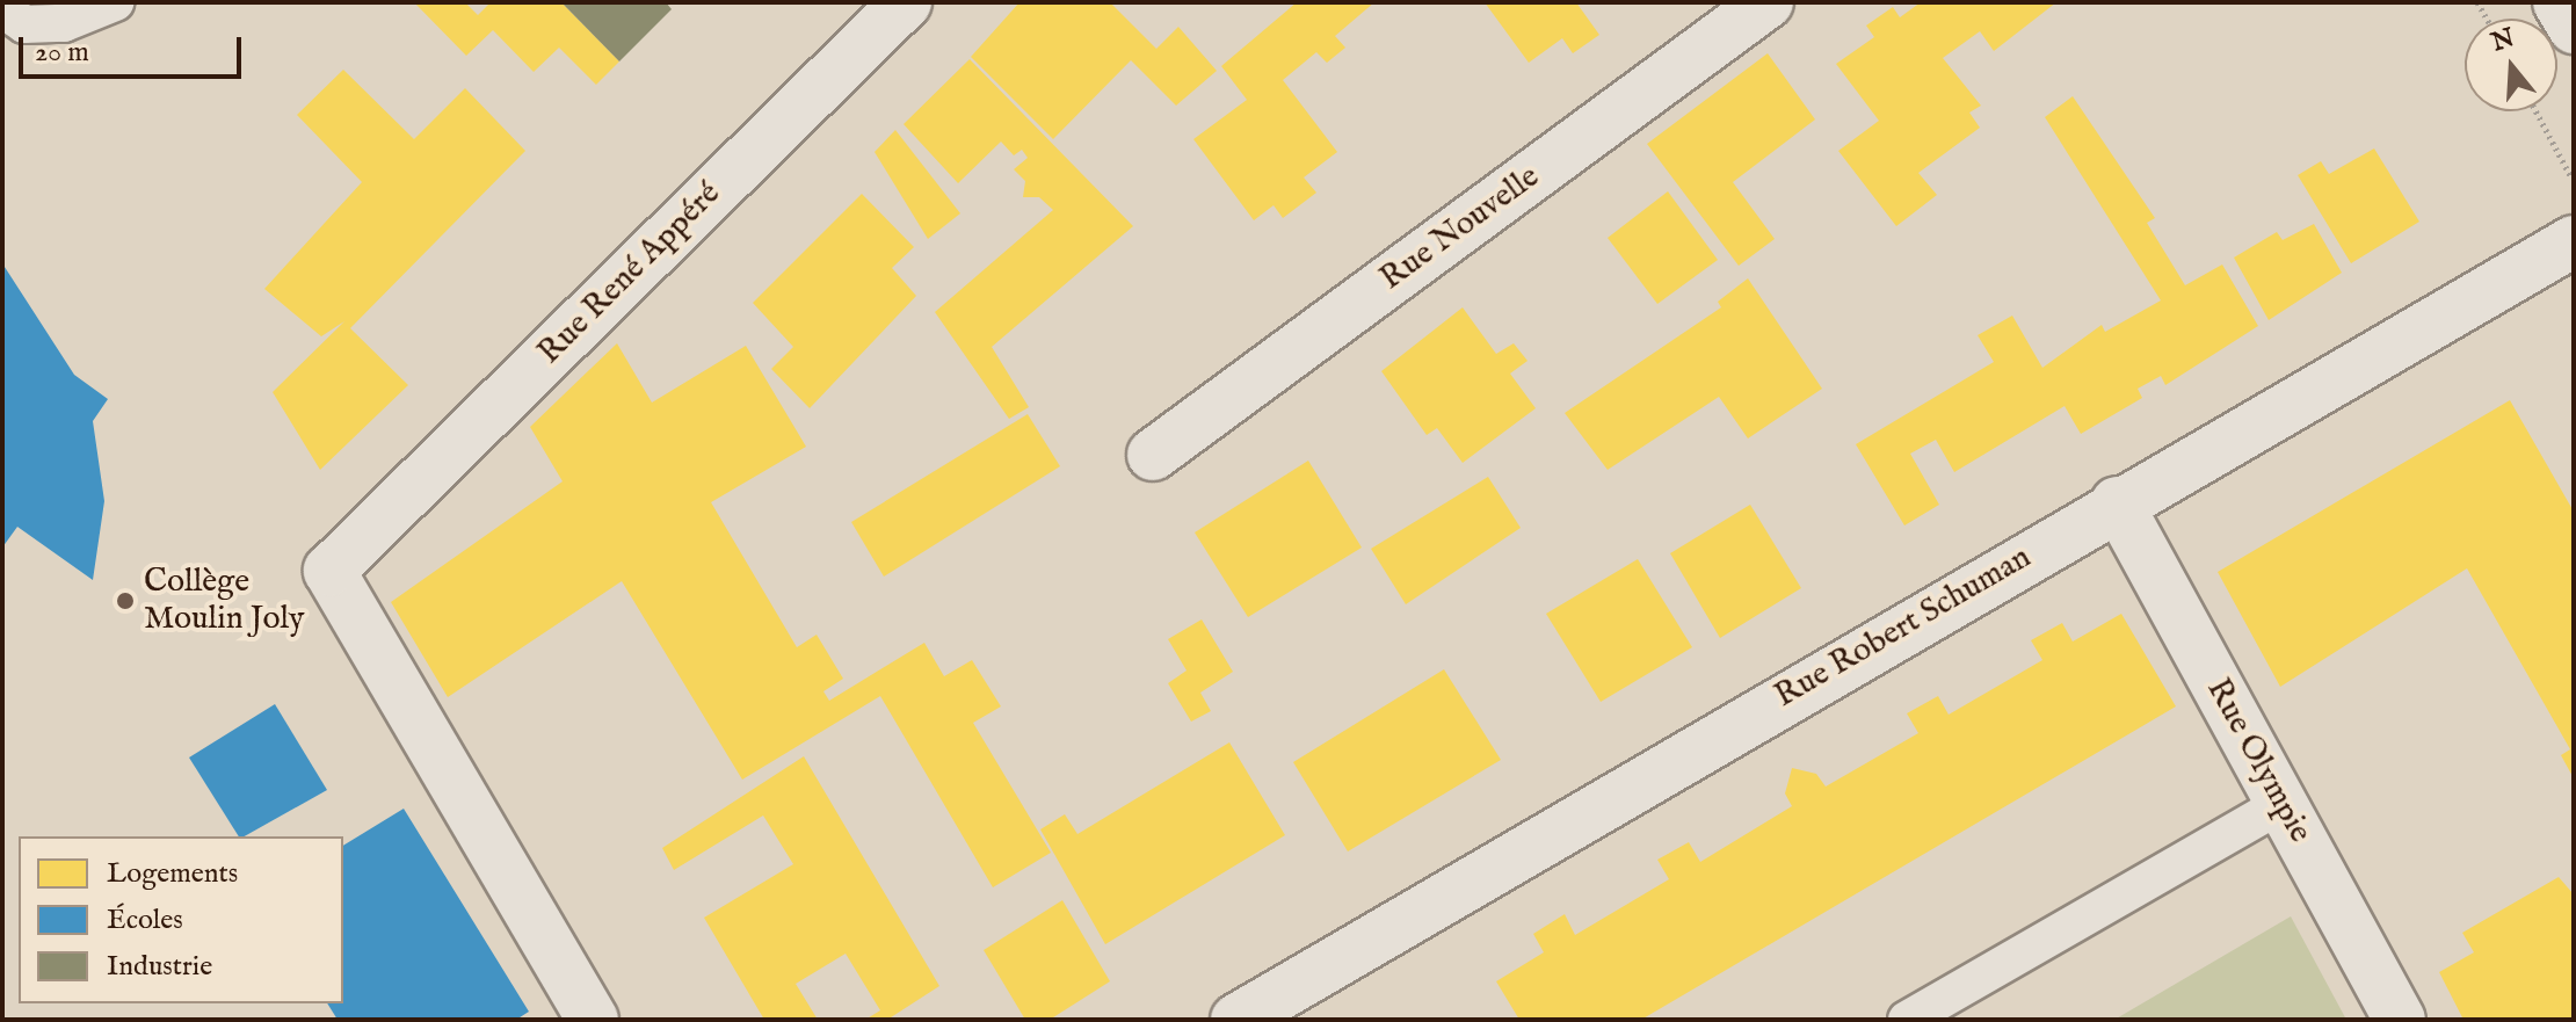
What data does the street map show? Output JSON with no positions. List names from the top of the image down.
{
  "streets": {
    "street": [
      "Rue Nouvelle",
      "Rue René Appéré",
      "Rue Robert Schuman",
      "Rue Olympie"
    ]
  },
  "crossings": [
    ["Rue Robert Schuman", "Rue Olympie"]
  ],
  "places": ["Collège Moulin Joly"],
  "legend": ["Logements", "Écoles", "Industrie"],
  "scale_bar": "20 m",
  "north": "top"
}
